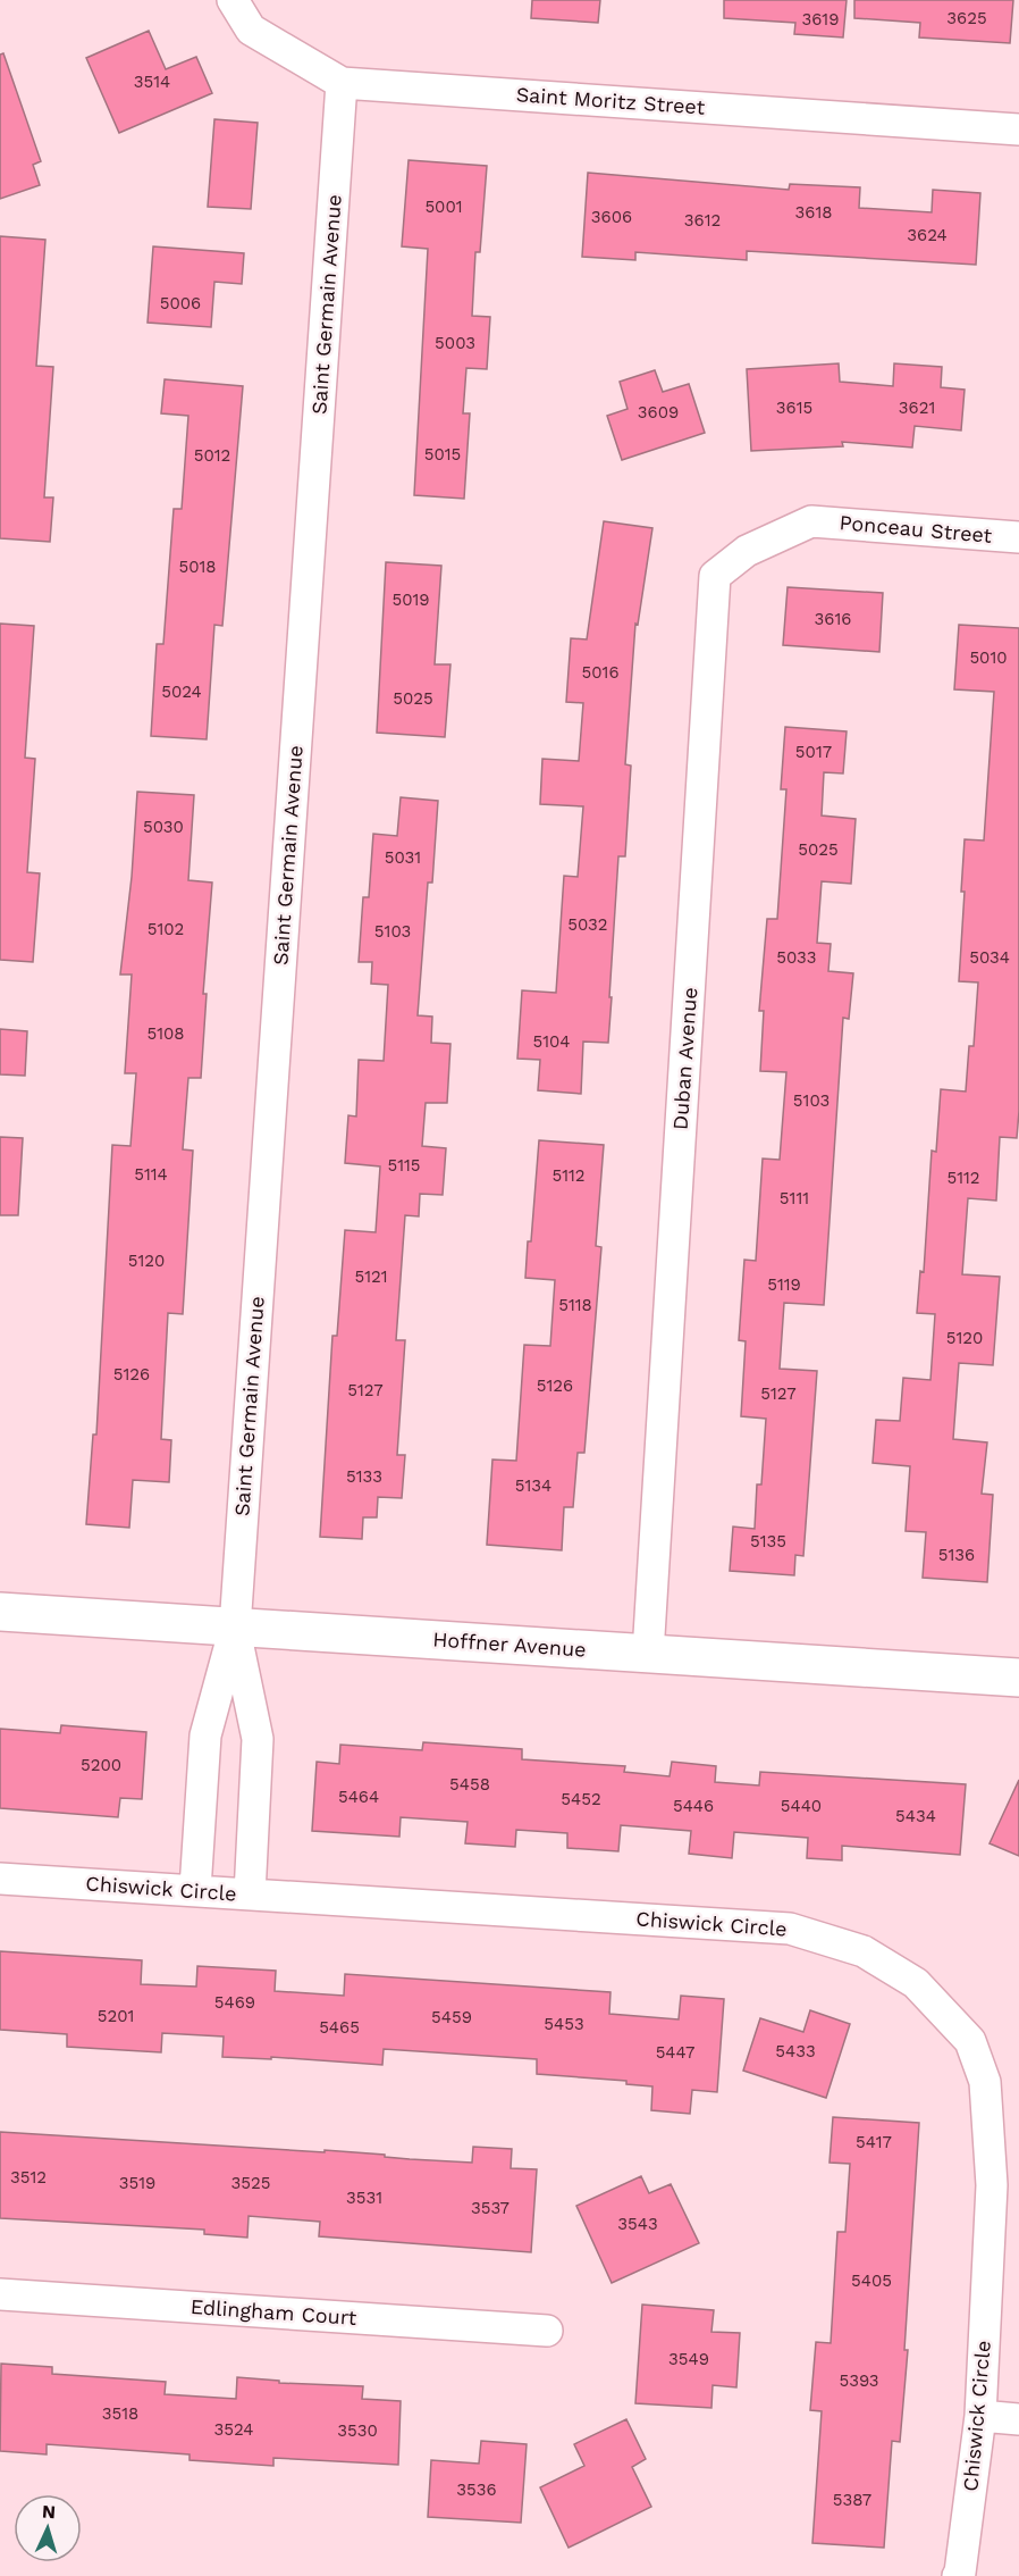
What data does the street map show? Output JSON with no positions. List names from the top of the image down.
{
  "streets": {
    "main road": ["Hoffner Avenue"],
    "street": [
      "Saint Moritz Street",
      "Saint Germain Avenue",
      "Ponceau Street",
      "Duban Avenue",
      "Chiswick Circle",
      "Edlingham Court"
    ]
  },
  "crossings": [
    ["Saint Moritz Street", "Saint Germain Avenue"],
    ["Saint Germain Avenue", "Hoffner Avenue"],
    ["Ponceau Street", "Duban Avenue"],
    ["Duban Avenue", "Hoffner Avenue"]
  ],
  "house_numbers": [
    "3625",
    "3619",
    "3514",
    "5001",
    "3618",
    "3606",
    "3612",
    "3624",
    "5006",
    "5003",
    "3615",
    "3621",
    "3609",
    "5015",
    "5012",
    "5018",
    "5019",
    "3616",
    "5010",
    "5016",
    "5024",
    "5025",
    "5017",
    "5030",
    "5025",
    "5031",
    "5032",
    "5102",
    "5103",
    "5033",
    "5034",
    "5108",
    "5104",
    "5103",
    "5115",
    "5114",
    "5112",
    "5112",
    "5111",
    "5120",
    "5121",
    "5119",
    "5118",
    "5120",
    "5126",
    "5126",
    "5127",
    "5127",
    "5133",
    "5134",
    "5135",
    "5136",
    "5200",
    "5458",
    "5464",
    "5452",
    "5446",
    "5440",
    "5434",
    "5469",
    "5201",
    "5459",
    "5453",
    "5465",
    "5433",
    "5447",
    "5417",
    "3512",
    "3519",
    "3525",
    "3531",
    "3537",
    "3543",
    "5405",
    "3549",
    "5393",
    "3518",
    "3524",
    "3530",
    "3536",
    "5387"
  ],
  "north": "top"
}
